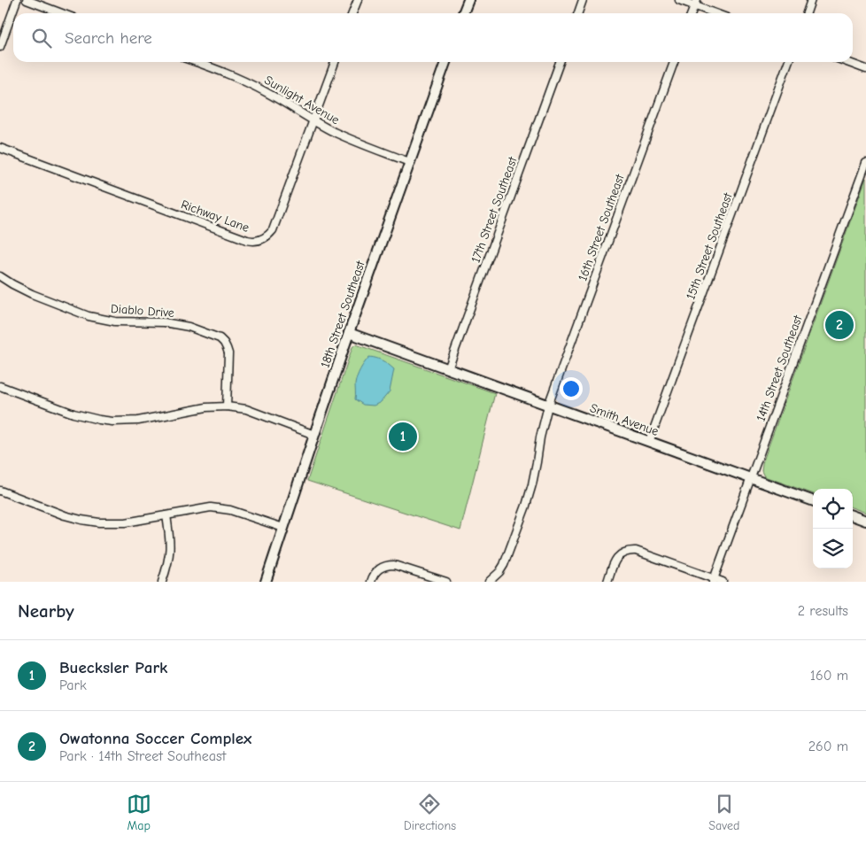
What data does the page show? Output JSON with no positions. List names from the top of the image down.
{
  "streets": {
    "street": [
      "Sunlight Avenue",
      "17th Street Southeast",
      "Richway Lane",
      "16th Street Southeast",
      "15th Street Southeast",
      "Diablo Drive",
      "18th Street Southeast",
      "14th Street Southeast",
      "Smith Avenue"
    ]
  },
  "crossings": [
    ["Sunlight Avenue", "Richway Lane"],
    ["Sunlight Avenue", "18th Street Southeast"],
    ["17th Street Southeast", "Smith Avenue"],
    ["16th Street Southeast", "Smith Avenue"],
    ["15th Street Southeast", "Smith Avenue"],
    ["18th Street Southeast", "Smith Avenue"],
    ["14th Street Southeast", "Smith Avenue"]
  ],
  "page": {
    "search": "Search here",
    "pins": ["2", "1"],
    "heading": ["Nearby", "2 results"],
    "list": [
      {
        "mark": "1",
        "name": "Buecksler Park",
        "note": "Park",
        "value": "160 m"
      },
      {
        "mark": "2",
        "name": "Owatonna Soccer Complex",
        "note": "Park · 14th Street Southeast",
        "value": "260 m"
      }
    ],
    "nav": ["Map", "Directions", "Saved"]
  }
}
